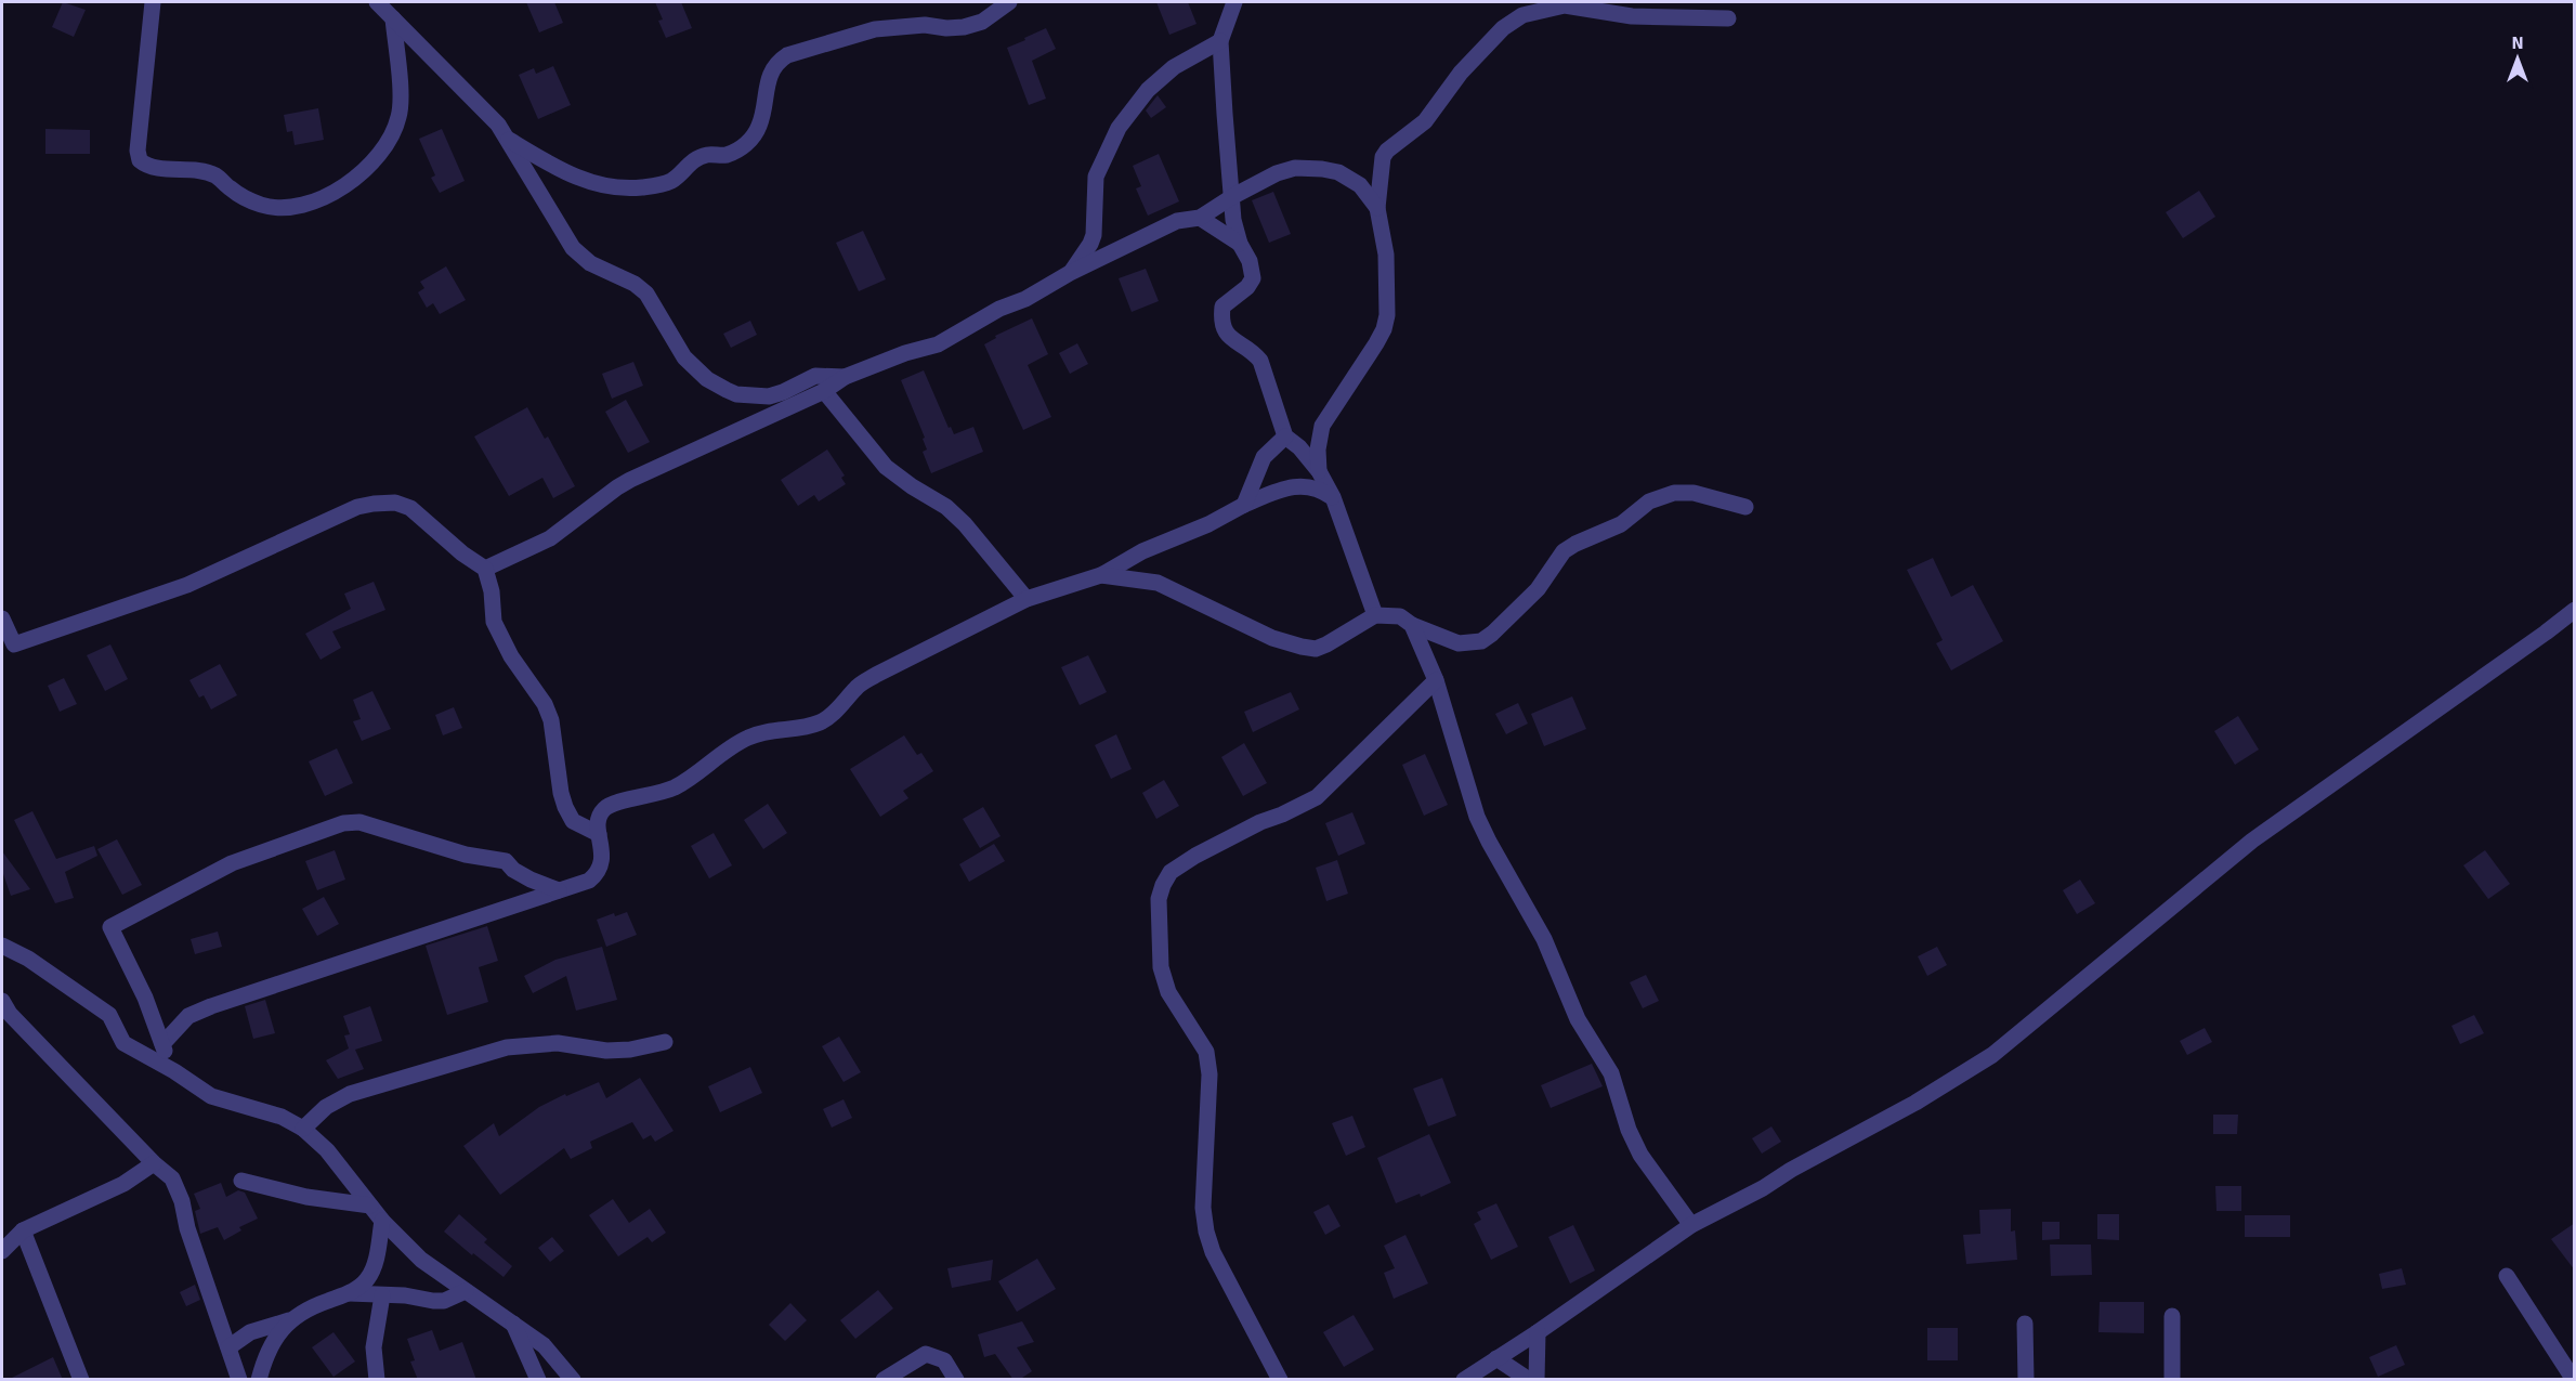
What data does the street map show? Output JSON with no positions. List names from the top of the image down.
{
  "north": "top"
}
